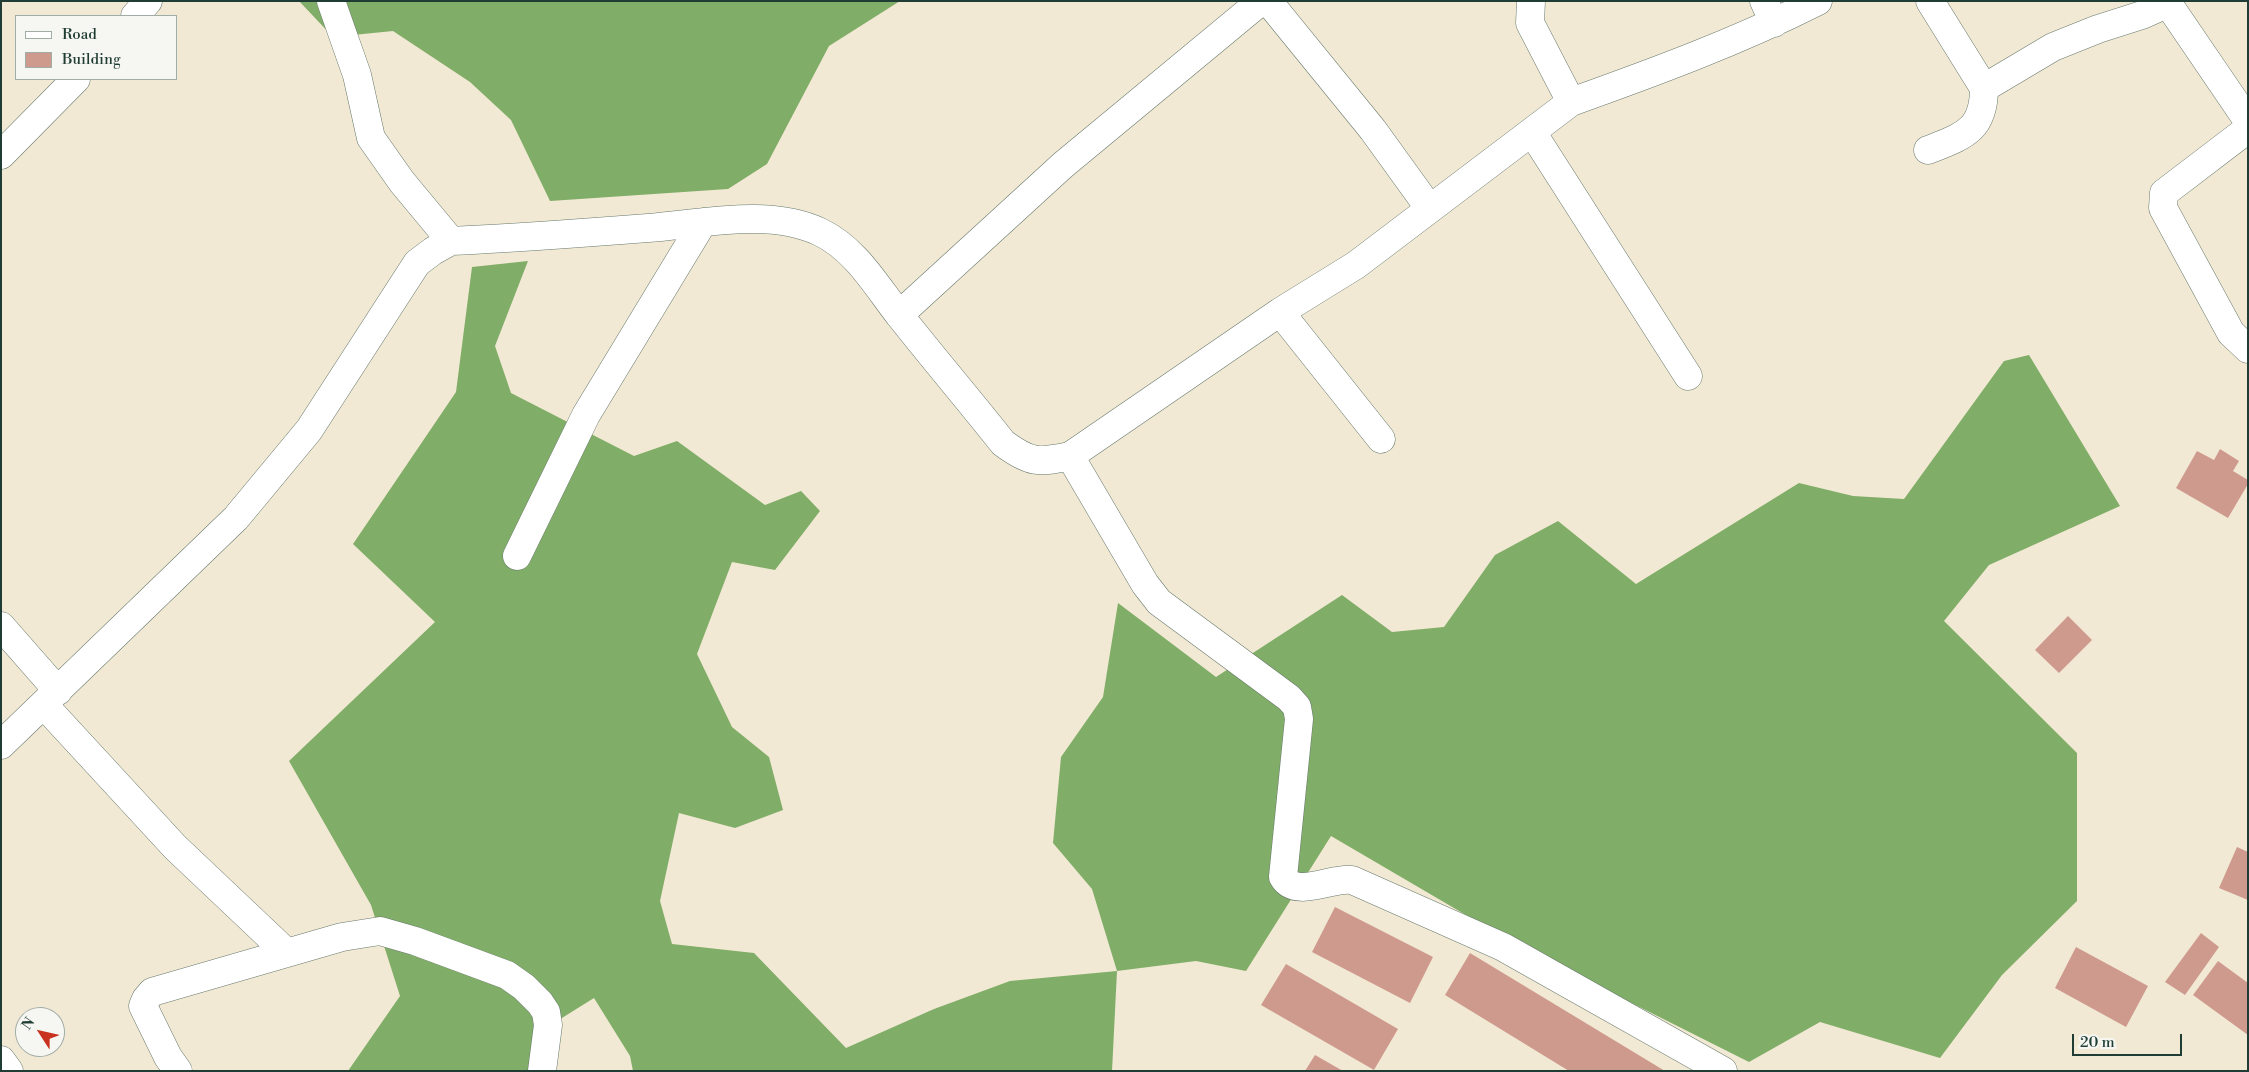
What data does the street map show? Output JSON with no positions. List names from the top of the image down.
{
  "legend": ["Road", "Building"],
  "scale_bar": "20 m",
  "north": "top left"
}
